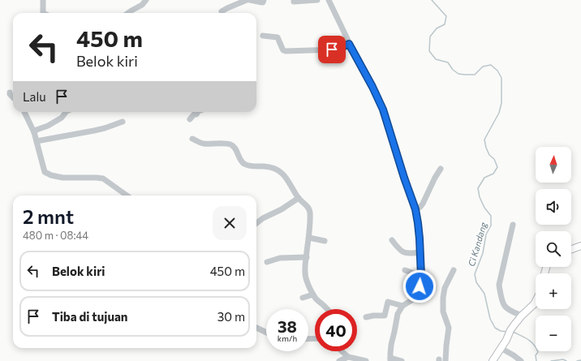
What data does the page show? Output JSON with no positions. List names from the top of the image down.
{
  "water": ["Ci Kandang"],
  "north": "top",
  "page": {
    "turn": ["450 m", "Belok kiri"],
    "then": "Lalu",
    "map_buttons": ["+", "−"],
    "heading": ["2 mnt", "480 m · 08:44"],
    "list": [
      {
        "name": "Belok kiri",
        "value": "450 m"
      },
      {
        "name": "Tiba di tujuan",
        "value": "30 m"
      }
    ],
    "speed": "38 km/h",
    "limit": "40"
  }
}
